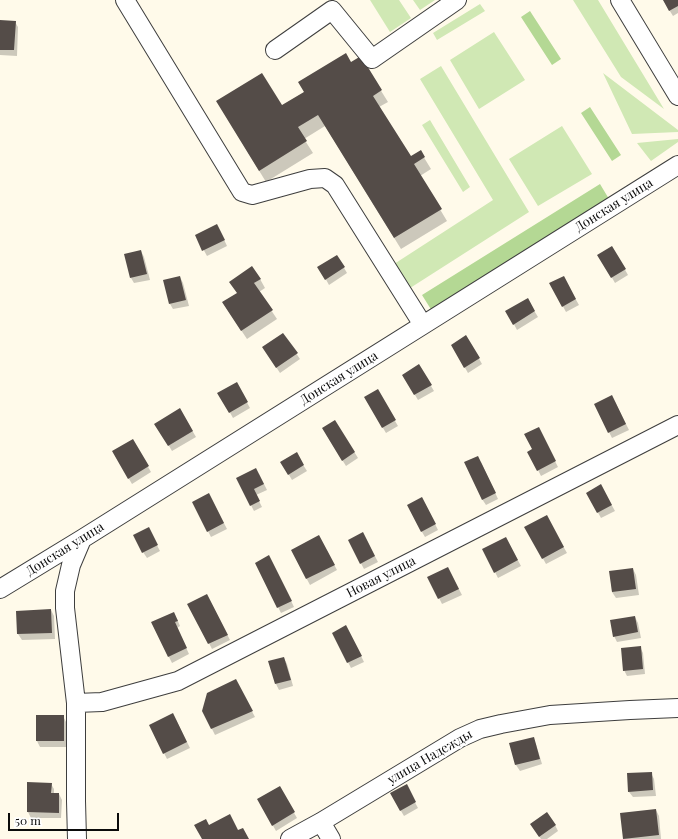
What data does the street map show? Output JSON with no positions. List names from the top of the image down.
{
  "streets": {
    "street": ["Донская улица", "Новая улица", "улица Надежды"]
  },
  "scale_bar": "50 m"
}
